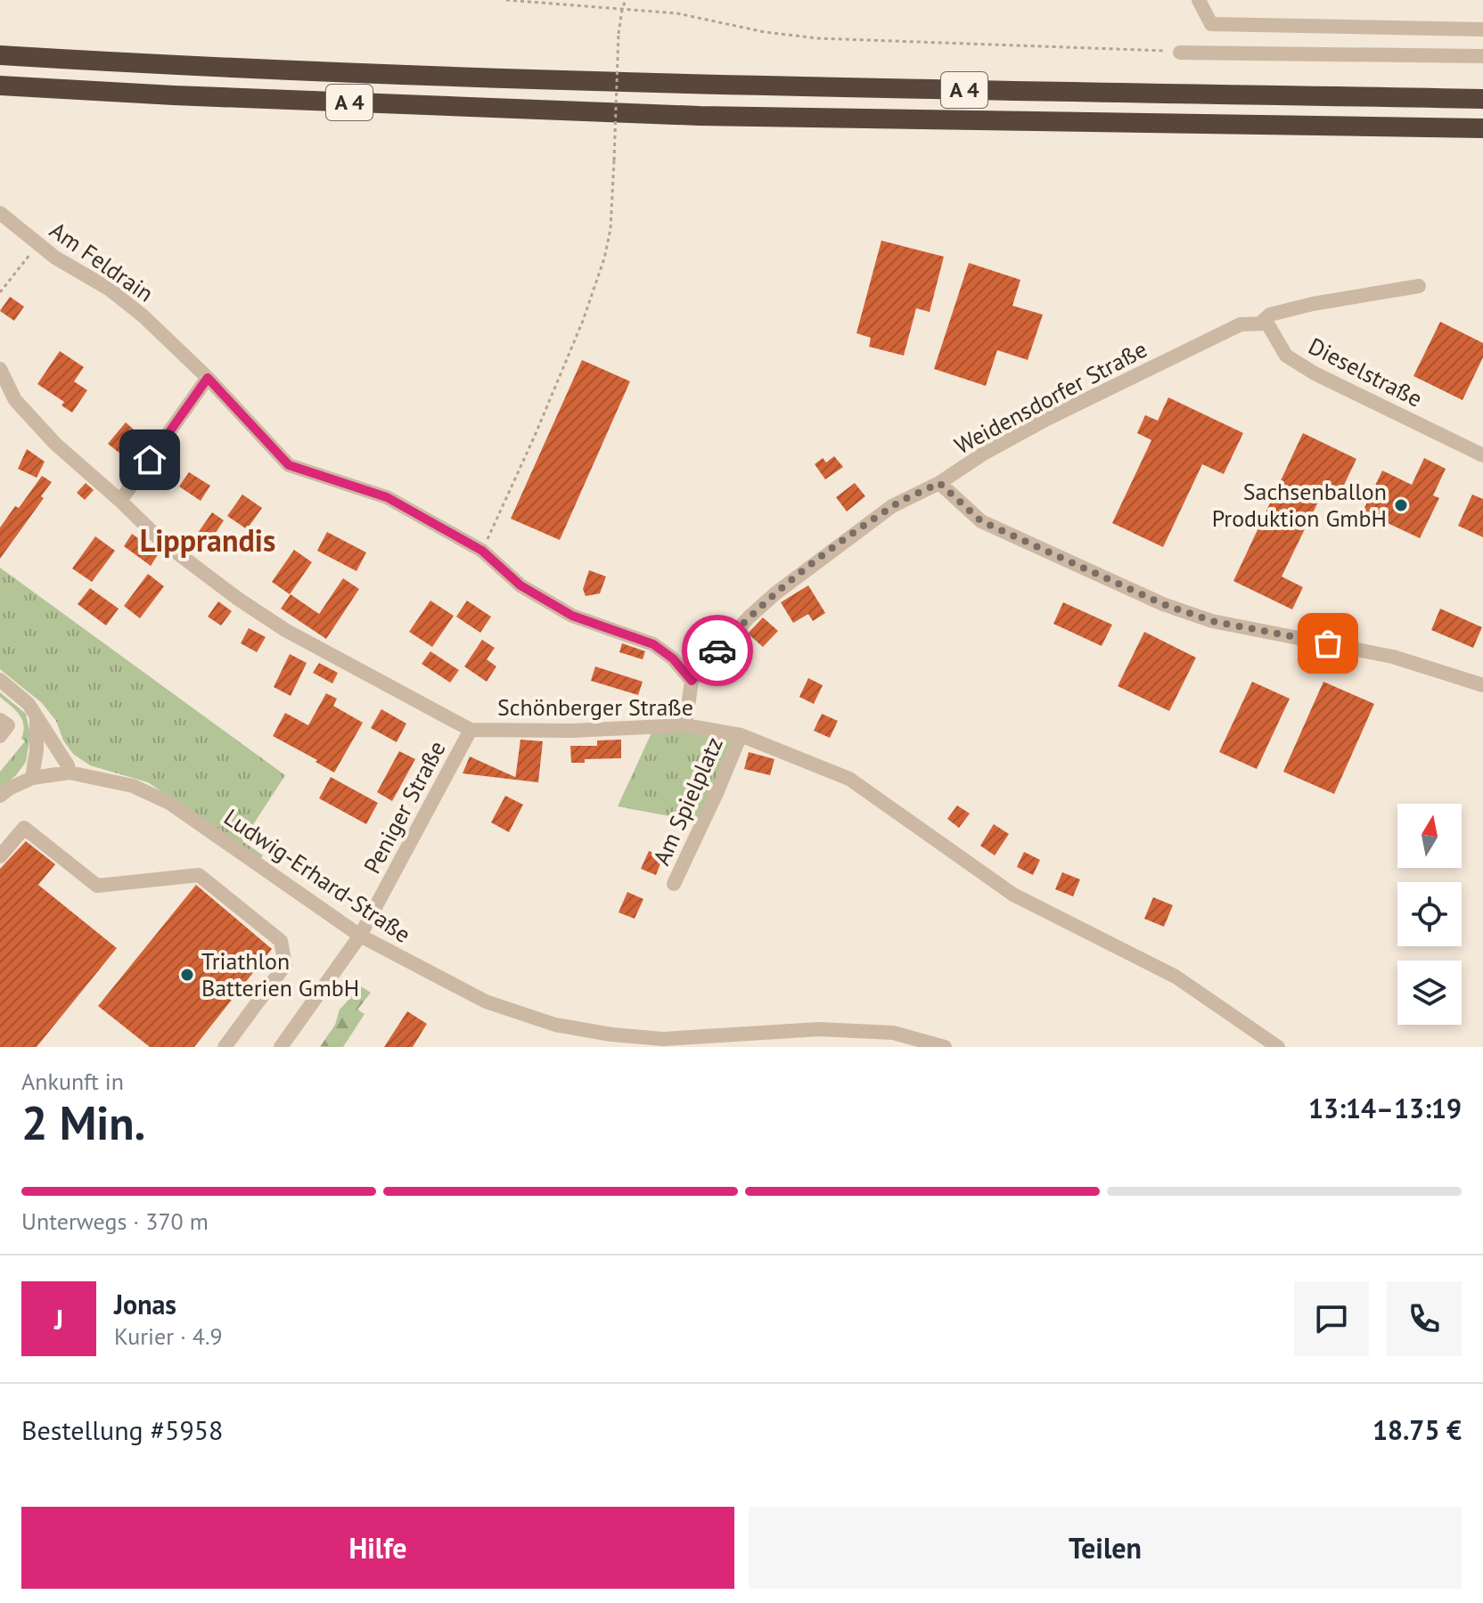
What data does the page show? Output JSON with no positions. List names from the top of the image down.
{
  "streets": {
    "highway": ["A 4"],
    "street": [
      "Am Feldrain",
      "Dieselstraße",
      "Weidensdorfer Straße",
      "Schönberger Straße",
      "Am Spielplatz",
      "Peniger Straße",
      "Ludwig-Erhard-Straße"
    ]
  },
  "crossings": [
    ["Am Feldrain", "Weidensdorfer Straße"],
    ["Dieselstraße", "Weidensdorfer Straße"],
    ["Schönberger Straße", "Am Spielplatz"],
    ["Schönberger Straße", "Peniger Straße"],
    ["Peniger Straße", "Ludwig-Erhard-Straße"]
  ],
  "districts": ["Lipprandis"],
  "places": ["Sachsenballon Produktion GmbH", "Triathlon Batterien GmbH"],
  "north": "top",
  "page": {
    "heading": ["2 Min.", "Ankunft in", "13:14–13:19"],
    "panel": [
      "Jonas",
      "Kurier · 4.9",
      "Bestellung #5958",
      "18.75 €"
    ],
    "bar": "Unterwegs · 370 m",
    "round": "J",
    "buttons": ["Hilfe", "Teilen"]
  }
}
